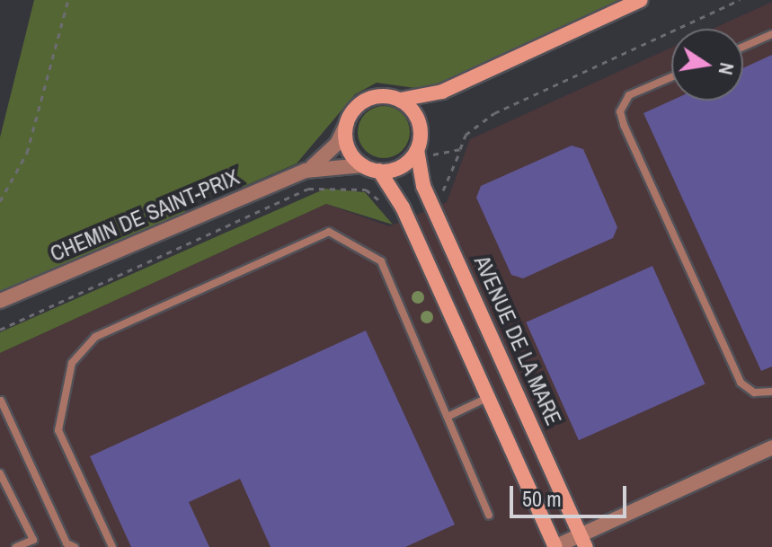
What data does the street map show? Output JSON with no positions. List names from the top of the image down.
{
  "streets": {
    "street": ["CHEMIN DE SAINT-PRIX", "AVENUE DE LA MARE"]
  },
  "crossings": [
    ["CHEMIN DE SAINT-PRIX", "AVENUE DE LA MARE"]
  ],
  "scale_bar": "50 m",
  "north": "right"
}
